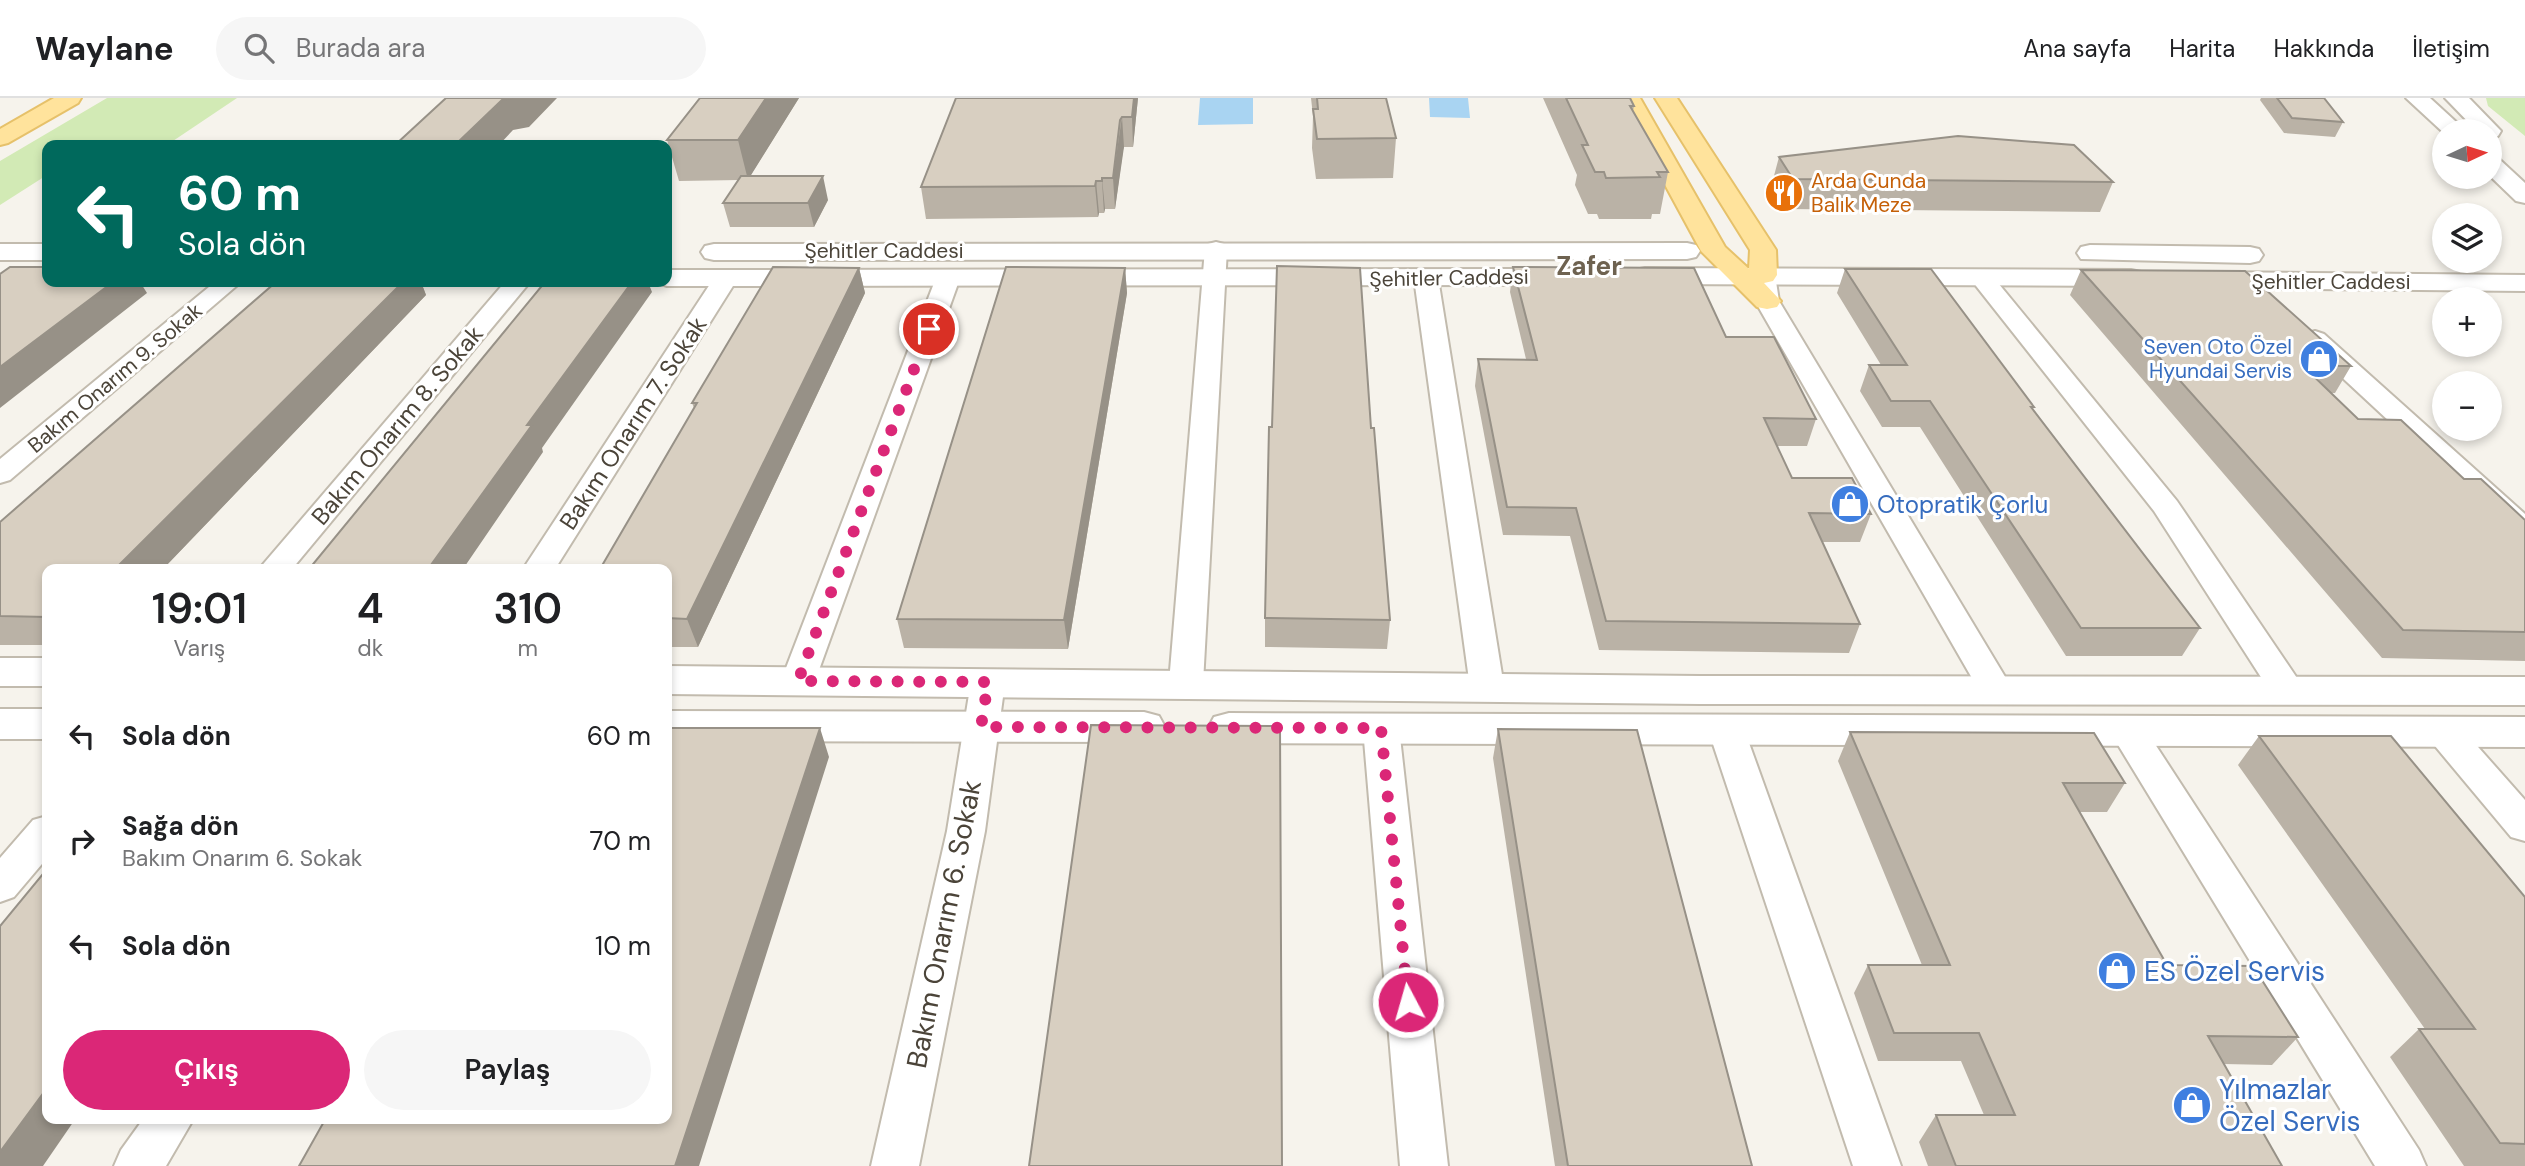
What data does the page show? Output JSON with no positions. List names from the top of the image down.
{
  "streets": {
    "street": [
      "Şehitler Caddesi",
      "Bakım Onarım 9. Sokak",
      "Bakım Onarım 7. Sokak",
      "Bakım Onarım 8. Sokak",
      "Bakım Onarım 6. Sokak"
    ]
  },
  "crossings": [
    ["Şehitler Caddesi", "Bakım Onarım 7. Sokak"]
  ],
  "districts": ["Zafer"],
  "places": {
    "restaurant": ["Arda Cunda Balık Meze"],
    "shop": [
      "Seven Oto Özel Hyundai Servis",
      "Otopratik Çorlu",
      "ES Özel Servis",
      "Yılmazlar Özel Servis"
    ]
  },
  "north": "right",
  "page": {
    "header": "Waylane",
    "search": "Burada ara",
    "nav": [
      "Ana sayfa",
      "Harita",
      "Hakkında",
      "İletişim"
    ],
    "map_buttons": ["+", "−"],
    "turn": ["60 m", "Sola dön"],
    "eta": [
      "19:01",
      "Varış",
      "4",
      "dk",
      "310",
      "m"
    ],
    "list": [
      {
        "name": "Sola dön",
        "value": "60 m"
      },
      {
        "name": "Sağa dön",
        "note": "Bakım Onarım 6. Sokak",
        "value": "70 m"
      },
      {
        "name": "Sola dön",
        "value": "10 m"
      }
    ],
    "buttons": ["Çıkış", "Paylaş"]
  }
}
